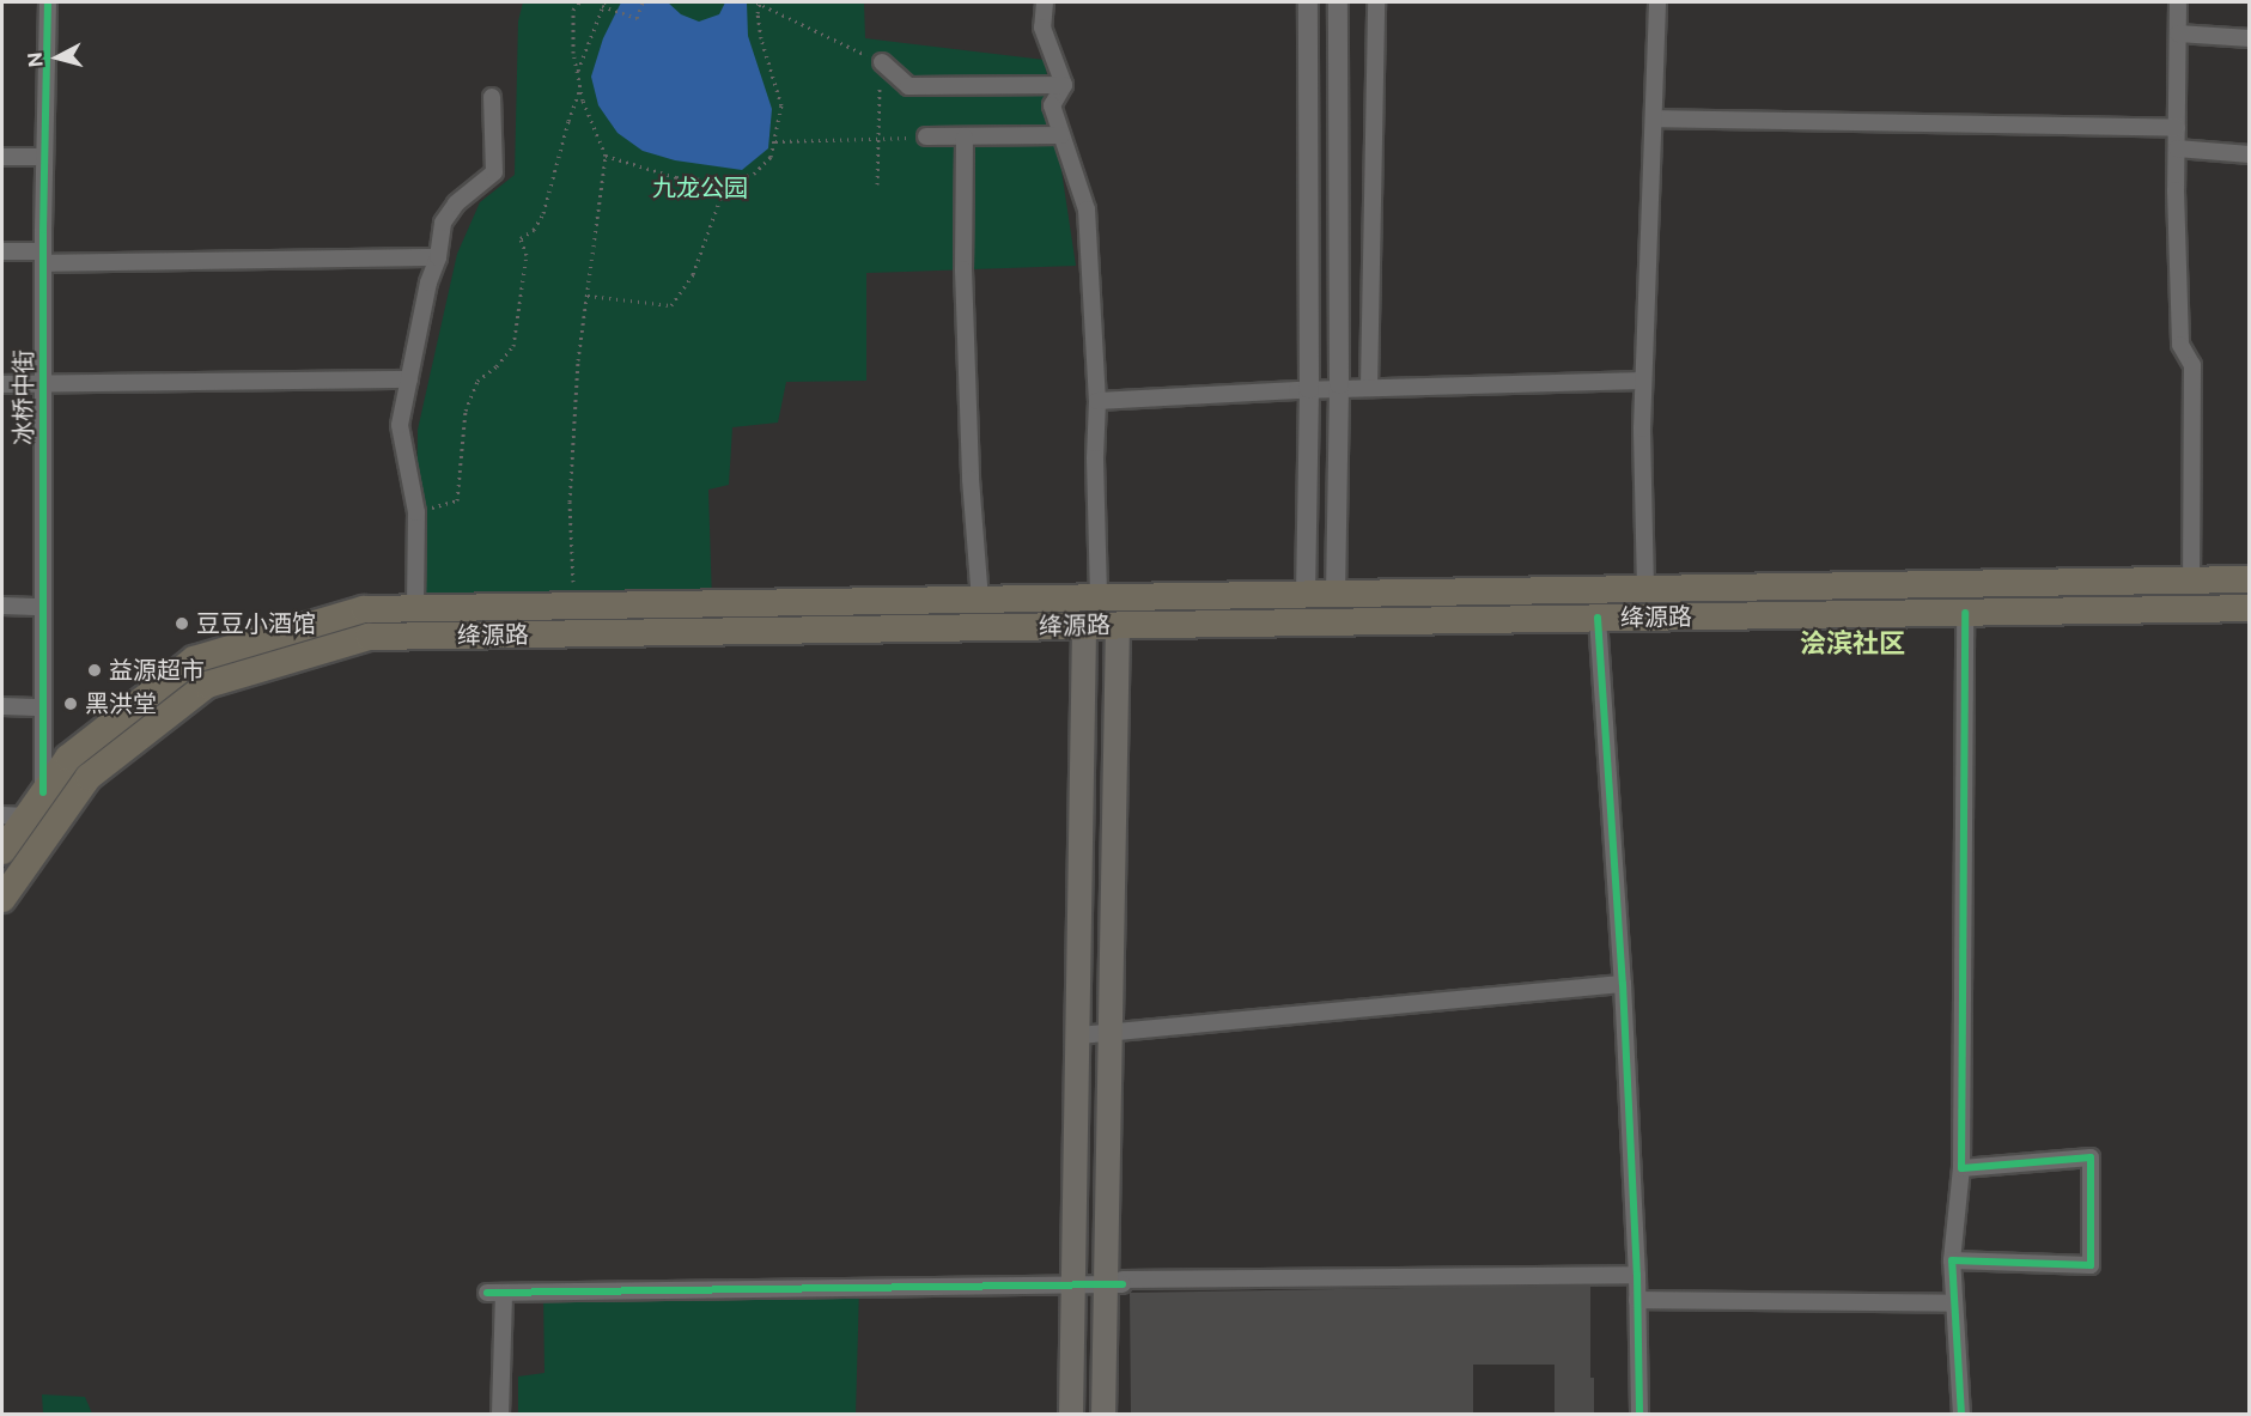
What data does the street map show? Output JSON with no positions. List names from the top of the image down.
{
  "streets": {
    "highway": ["绛源路"],
    "street": ["冰桥中街"]
  },
  "crossings": [
    ["冰桥中街", "绛源路"]
  ],
  "districts": ["浍滨社区"],
  "parks": ["九龙公园"],
  "places": ["豆豆小酒馆", "益源超市", "黑洪堂"],
  "north": "left"
}
